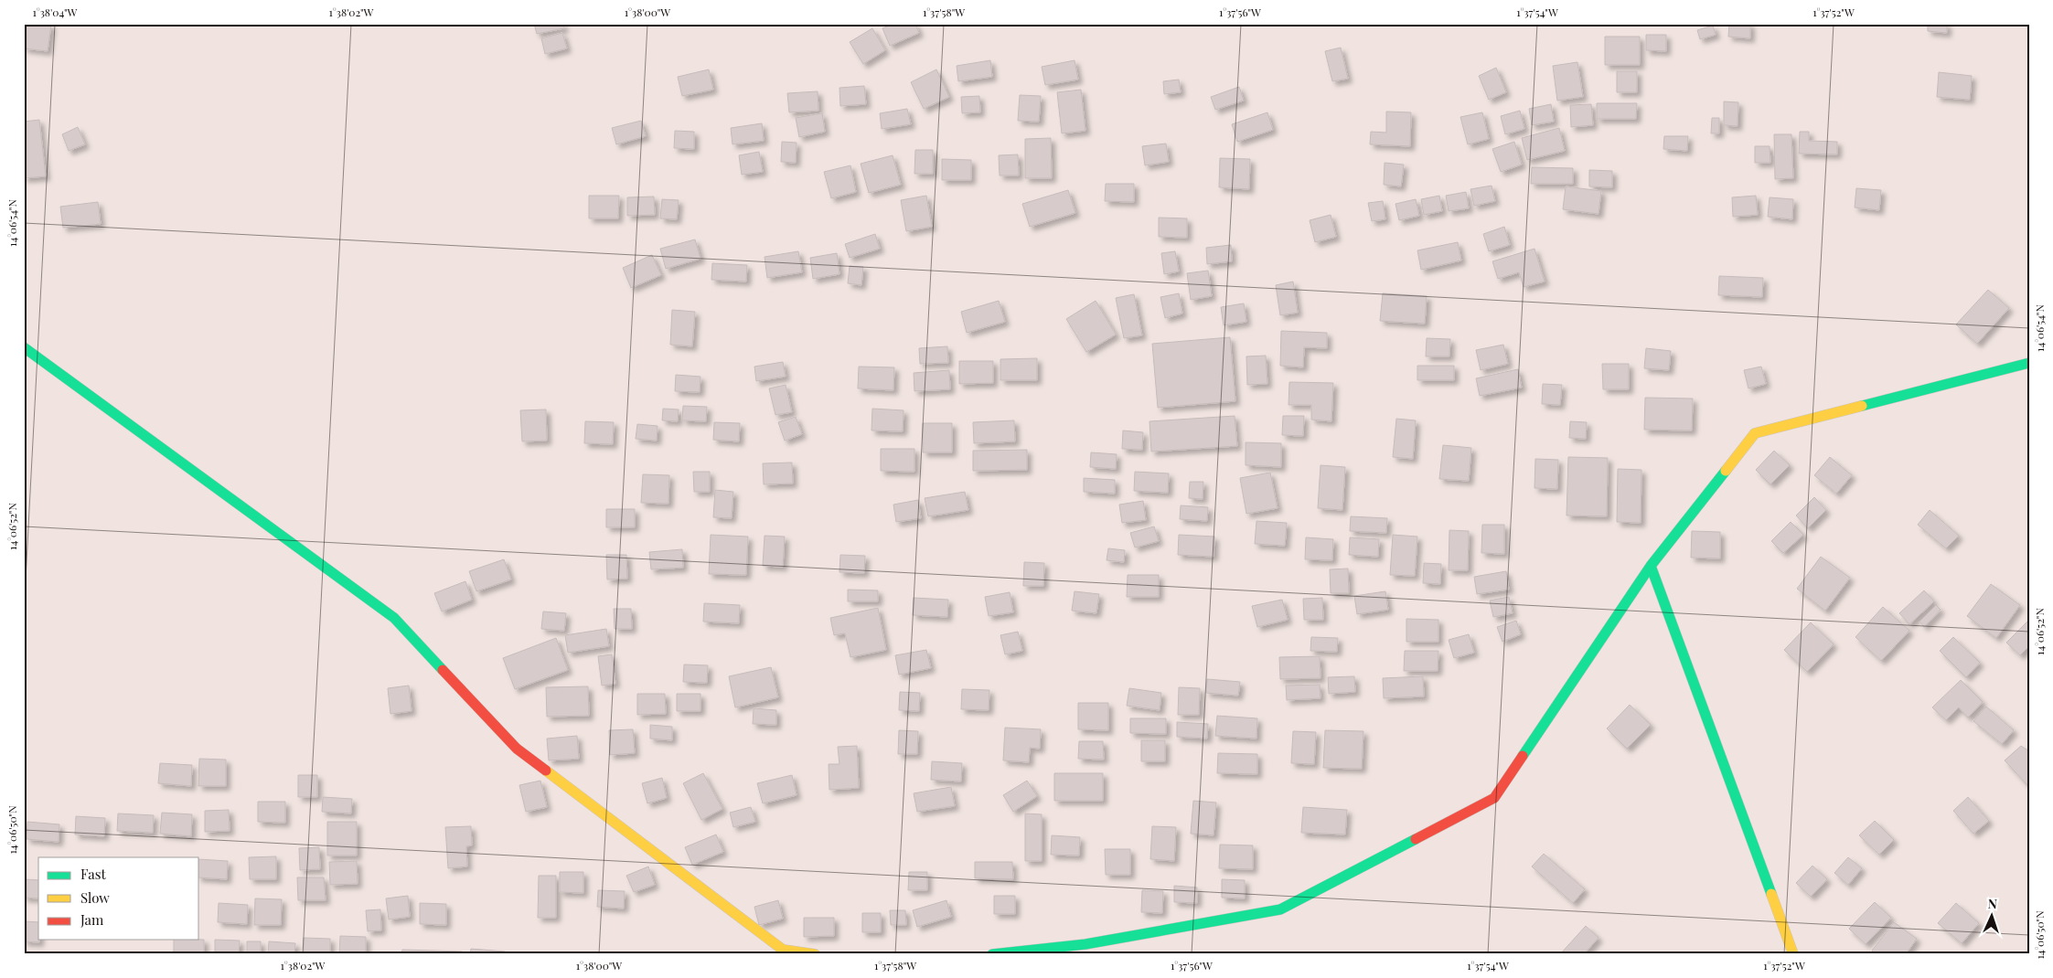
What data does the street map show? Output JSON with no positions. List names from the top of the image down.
{
  "legend": ["Fast", "Slow", "Jam"],
  "north": "top",
  "coordinates": [
    "1°38'04\"W",
    "1°38'02\"W",
    "1°38'00\"W",
    "1°37'58\"W",
    "1°37'56\"W",
    "1°37'54\"W",
    "1°37'52\"W",
    "14°06'54\"N",
    "14°06'52\"N",
    "14°06'50\"N"
  ]
}
